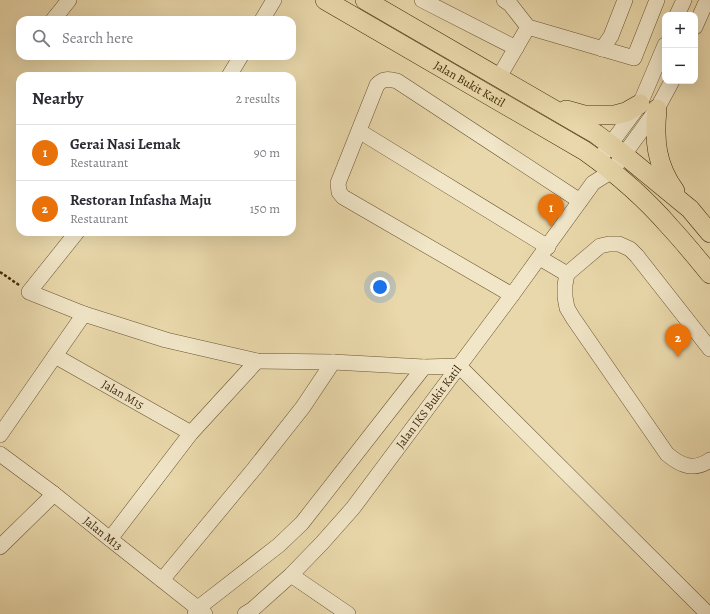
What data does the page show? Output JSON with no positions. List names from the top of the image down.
{
  "streets": {
    "main road": ["Jalan Bukit Katil"],
    "street": ["Jalan M15", "Jalan IKS Bukit Katil", "Jalan M13"]
  },
  "crossings": [
    ["Jalan Bukit Katil", "Jalan IKS Bukit Katil"]
  ],
  "page": {
    "map_buttons": ["+", "−"],
    "search": "Search here",
    "heading": ["Nearby", "2 results"],
    "list": [
      {
        "mark": "1",
        "name": "Gerai Nasi Lemak",
        "note": "Restaurant",
        "value": "90 m"
      },
      {
        "mark": "2",
        "name": "Restoran Infasha Maju",
        "note": "Restaurant",
        "value": "150 m"
      }
    ],
    "pins": ["1", "2"]
  }
}
